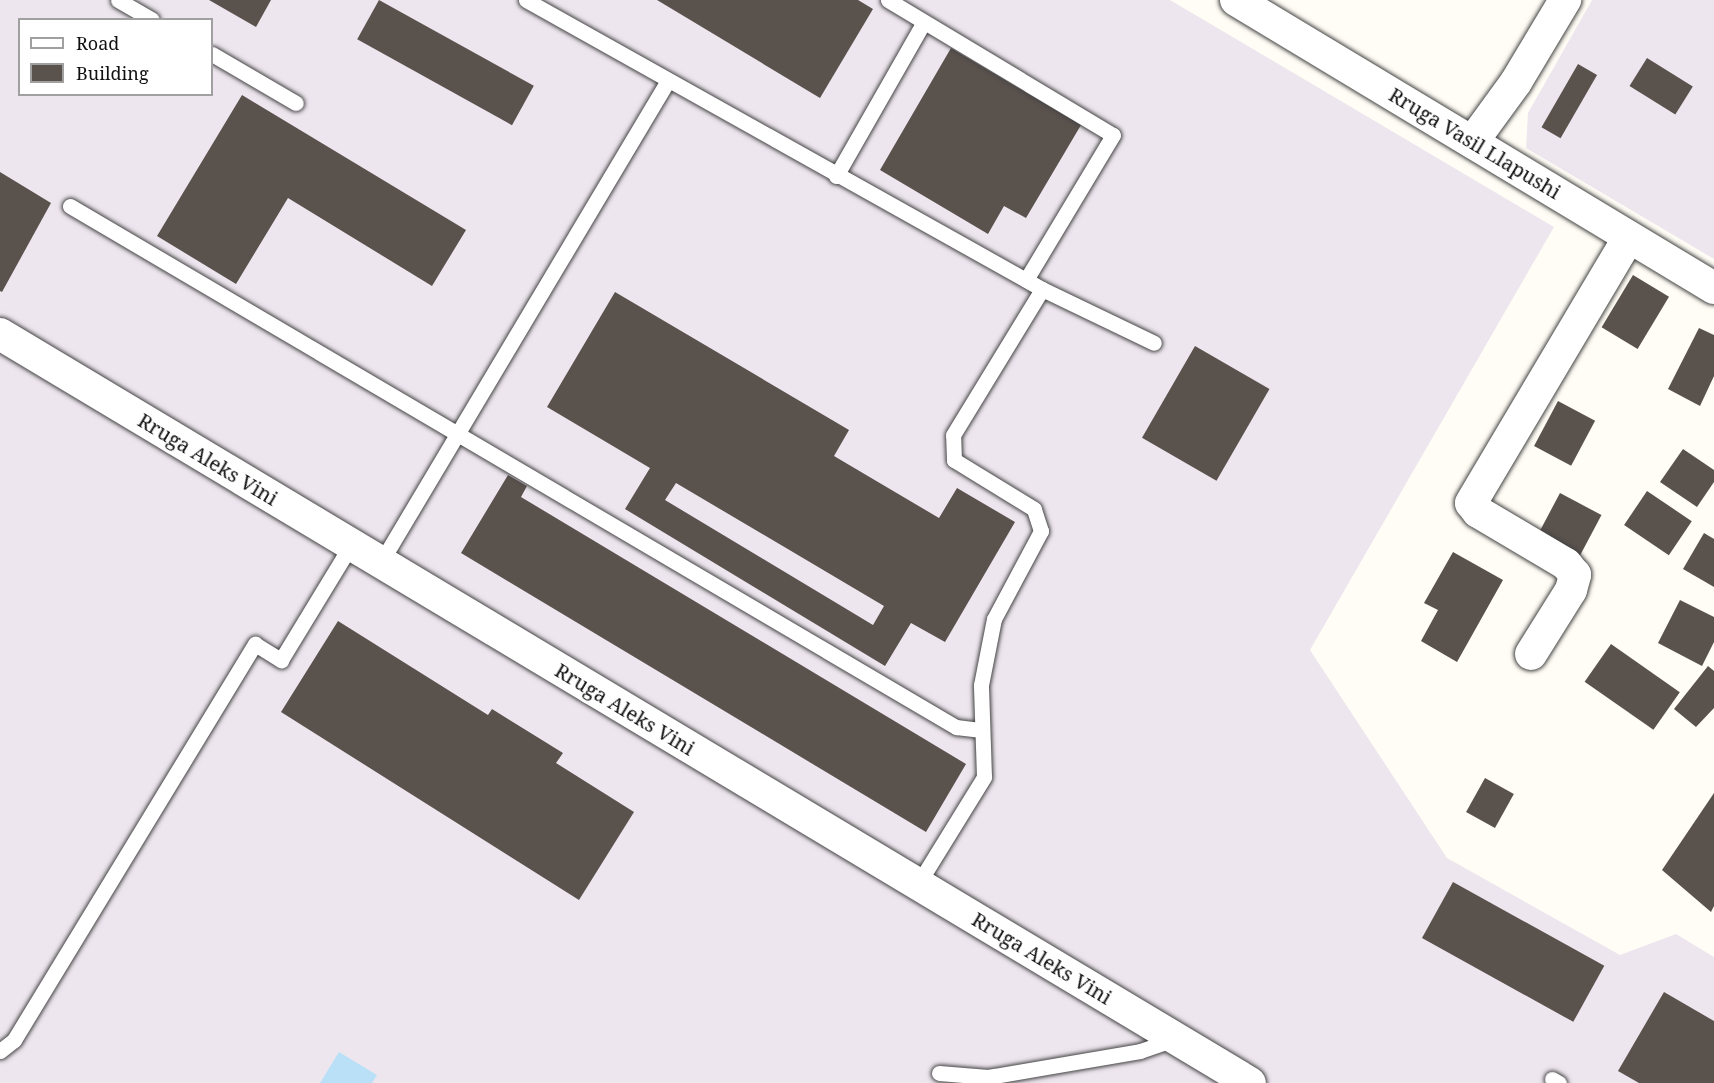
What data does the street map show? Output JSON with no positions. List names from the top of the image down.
{
  "streets": {
    "street": ["Rruga Vasil Llapushi", "Rruga Aleks Vini"]
  },
  "legend": ["Road", "Building"]
}
